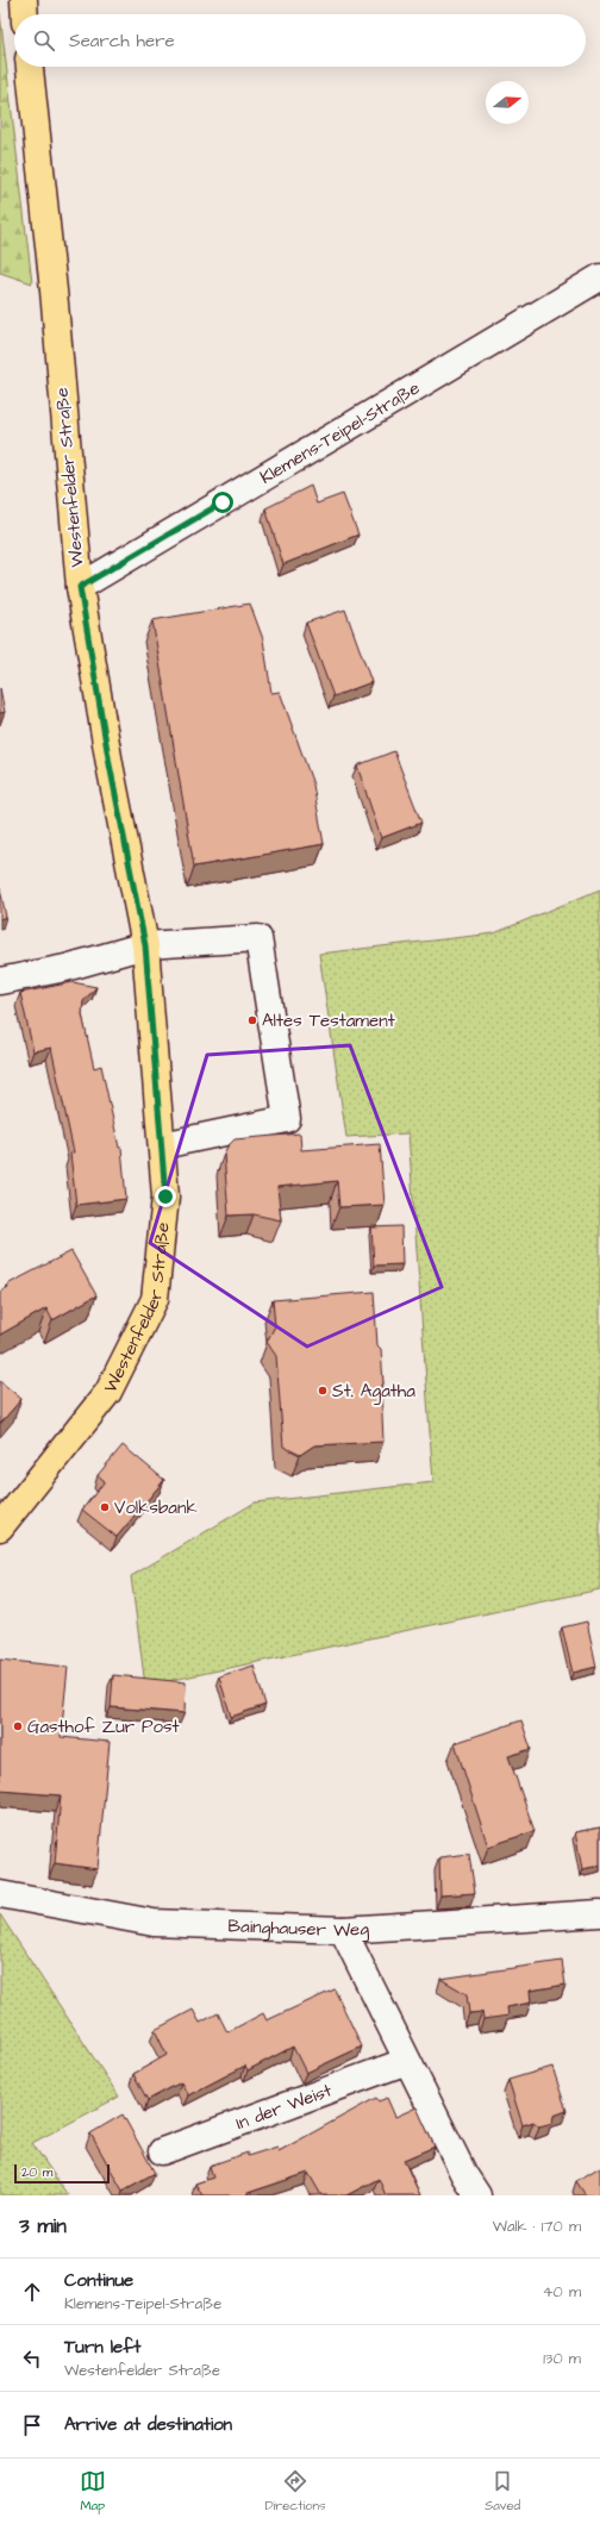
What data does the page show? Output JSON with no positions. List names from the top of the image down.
{
  "streets": {
    "main road": ["Westenfelder Straße"],
    "street": ["Klemens-Teipel-Straße", "Bainghauser Weg", "In der Weist"]
  },
  "crossings": [
    ["Klemens-Teipel-Straße", "Westenfelder Straße"]
  ],
  "places": [
    "Altes Testament",
    "St. Agatha",
    "Volksbank",
    "Gasthof Zur Post"
  ],
  "scale_bar": "20 m",
  "north": "right",
  "page": {
    "search": "Search here",
    "scale": "20 m",
    "heading": ["3 min", "Walk · 170 m"],
    "list": [
      ["Continue", "Klemens-Teipel-Straße", "40 m"],
      ["Turn left", "Westenfelder Straße", "130 m"],
      "Arrive at destination"
    ],
    "nav": ["Map", "Directions", "Saved"]
  }
}
